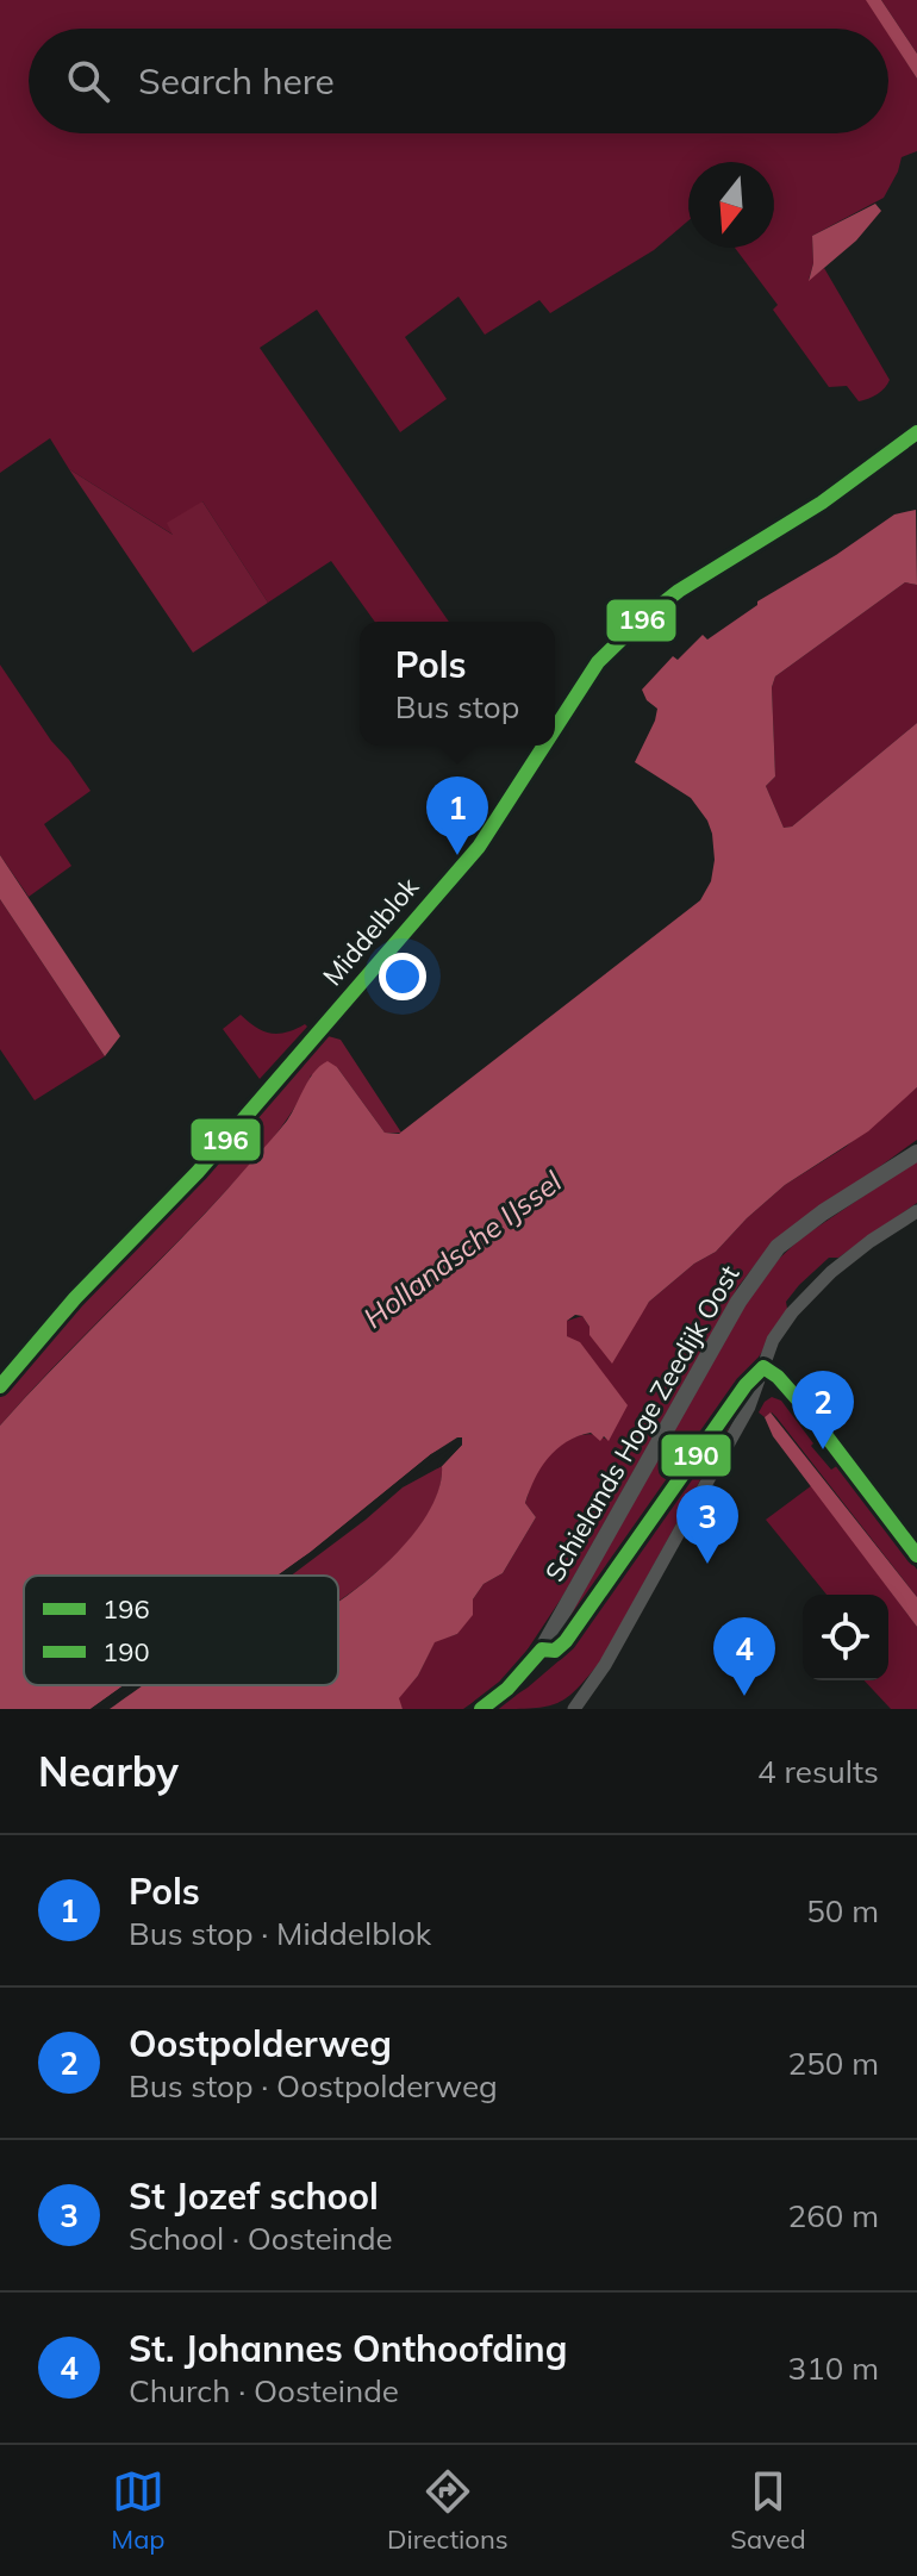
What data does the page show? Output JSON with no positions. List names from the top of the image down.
{
  "streets": {
    "street": ["Middelblok", "Schielands Hoge Zeedijk Oost"]
  },
  "water": ["Hollandsche IJssel"],
  "lines": ["transit line 196", "transit line 190"],
  "legend": ["196", "190"],
  "north": "bottom",
  "page": {
    "search": "Search here",
    "popup": ["Pols", "Bus stop"],
    "pins": [
      "1",
      "2",
      "3",
      "4"
    ],
    "heading": ["Nearby", "4 results"],
    "list": [
      {
        "mark": "1",
        "name": "Pols",
        "note": "Bus stop · Middelblok",
        "value": "50 m"
      },
      {
        "mark": "2",
        "name": "Oostpolderweg",
        "note": "Bus stop · Oostpolderweg",
        "value": "250 m"
      },
      {
        "mark": "3",
        "name": "St Jozef school",
        "note": "School · Oosteinde",
        "value": "260 m"
      },
      {
        "mark": "4",
        "name": "St. Johannes Onthoofding",
        "note": "Church · Oosteinde",
        "value": "310 m"
      }
    ],
    "nav": ["Map", "Directions", "Saved"]
  }
}
